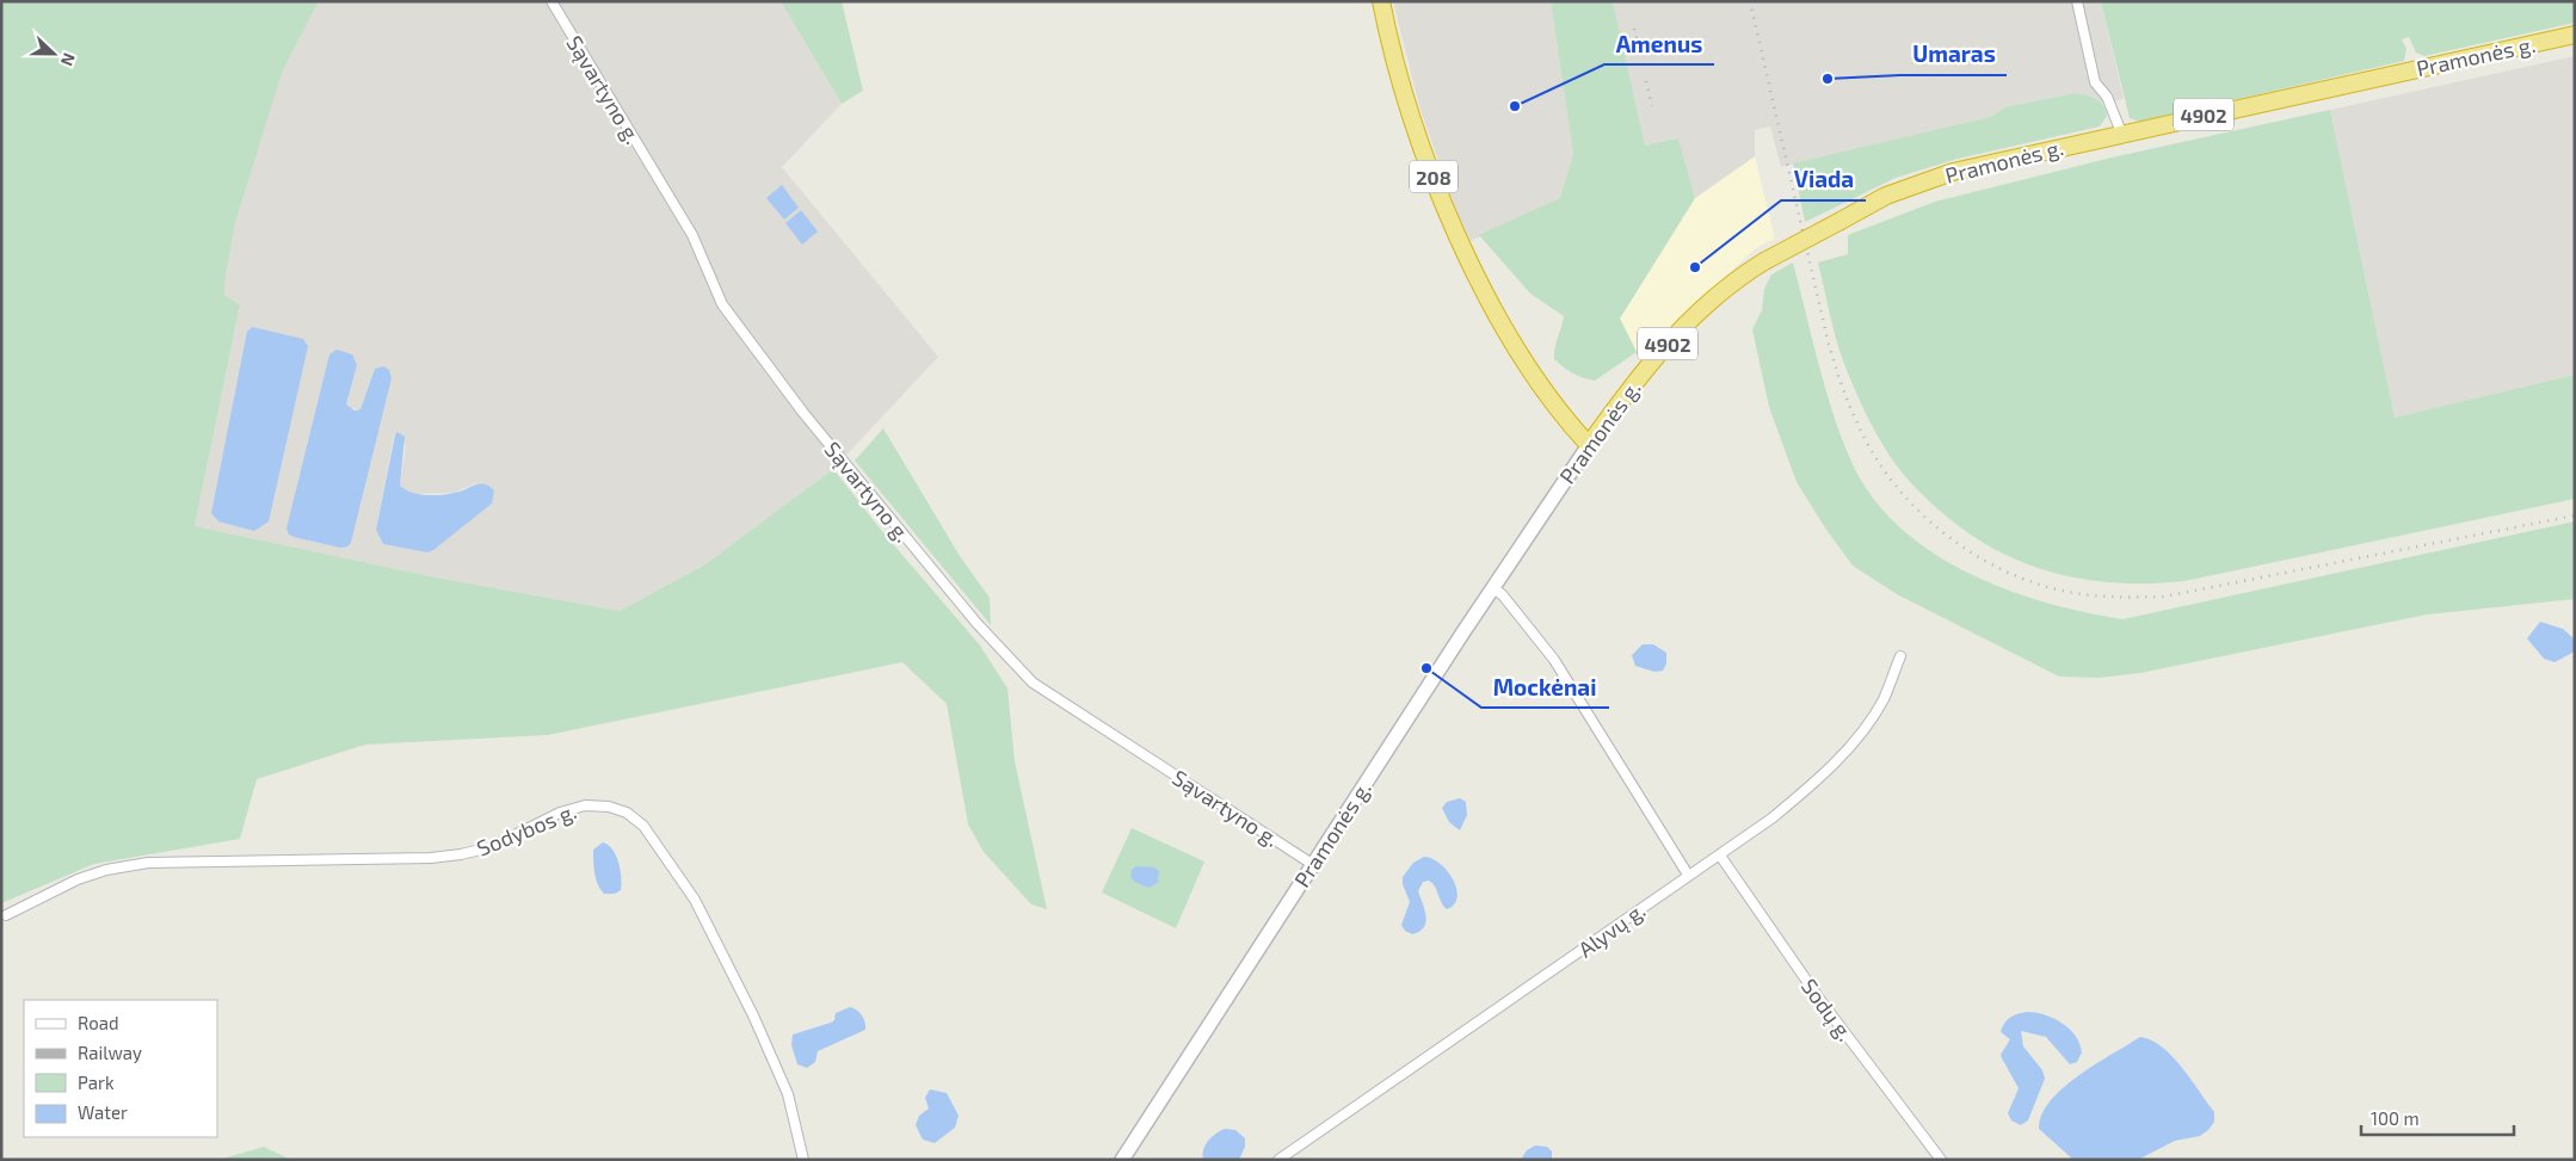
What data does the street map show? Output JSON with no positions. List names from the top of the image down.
{
  "streets": {
    "highway": ["Pramonės g.", "4902", "208"],
    "street": [
      "Sąvartyno g.",
      "Sodybos g.",
      "Alyvų g.",
      "Sodų g."
    ]
  },
  "crossings": [
    ["Pramonės g.", "Sąvartyno g."],
    ["Pramonės g.", "208"],
    ["Alyvų g.", "Sodų g."]
  ],
  "places": [
    "Umaras",
    "Amenus",
    "Viada",
    "Mockėnai"
  ],
  "legend": [
    "Road",
    "Railway",
    "Park",
    "Water"
  ],
  "scale_bar": "100 m",
  "north": "right"
}
